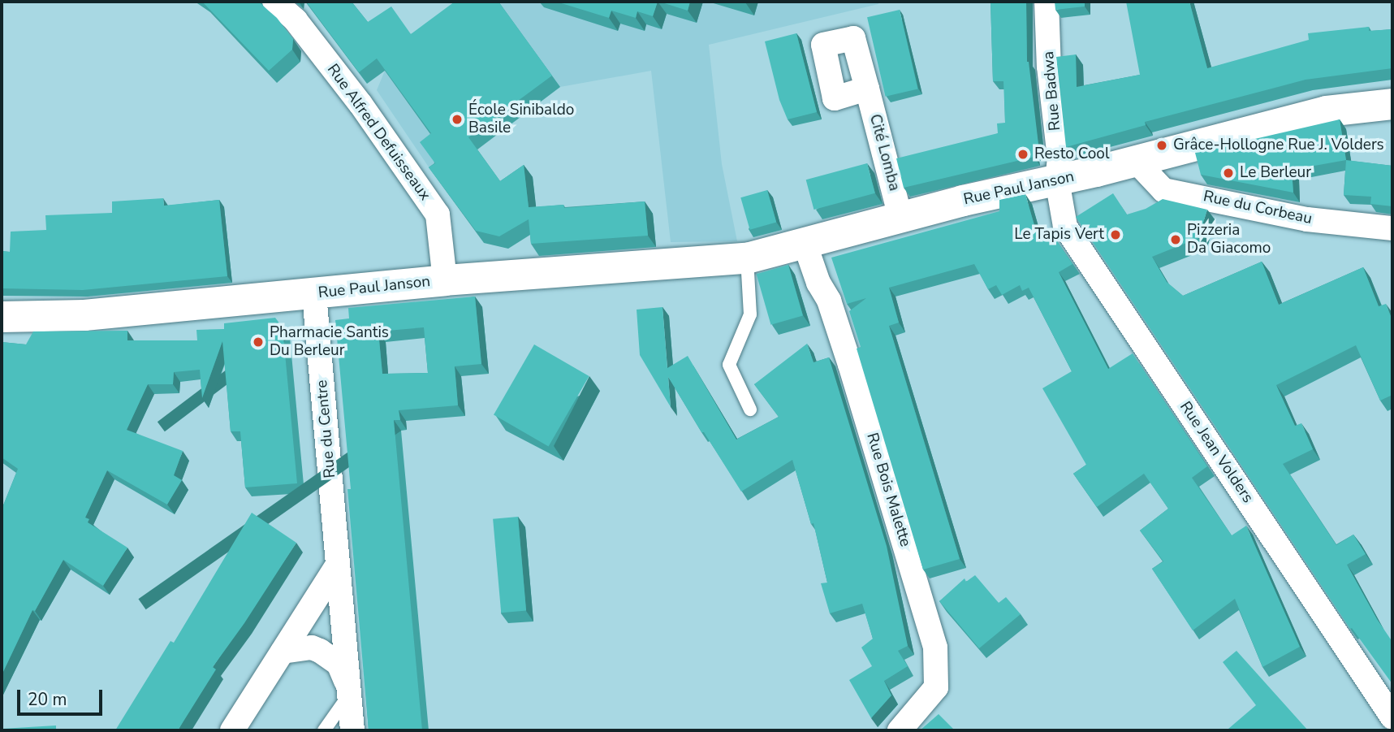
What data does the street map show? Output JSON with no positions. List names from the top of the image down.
{
  "streets": {
    "street": [
      "Rue Badwa",
      "Rue Alfred Defuisseaux",
      "Cité Lomba",
      "Rue Paul Janson",
      "Rue du Corbeau",
      "Rue du Centre",
      "Rue Jean Volders",
      "Rue Bois Malette"
    ]
  },
  "crossings": [
    ["Rue Badwa", "Rue Paul Janson"],
    ["Rue Badwa", "Rue Jean Volders"],
    ["Rue Alfred Defuisseaux", "Rue Paul Janson"],
    ["Cité Lomba", "Rue Paul Janson"],
    ["Rue Paul Janson", "Rue du Corbeau"],
    ["Rue Paul Janson", "Rue du Centre"],
    ["Rue Paul Janson", "Rue Jean Volders"],
    ["Rue Paul Janson", "Rue Bois Malette"]
  ],
  "places": [
    "École Sinibaldo Basile",
    "Grâce-Hollogne Rue J. Volders",
    "Resto Cool",
    "Le Berleur",
    "Le Tapis Vert",
    "Pizzeria Da Giacomo",
    "Pharmacie Santis Du Berleur"
  ],
  "scale_bar": "20 m"
}
